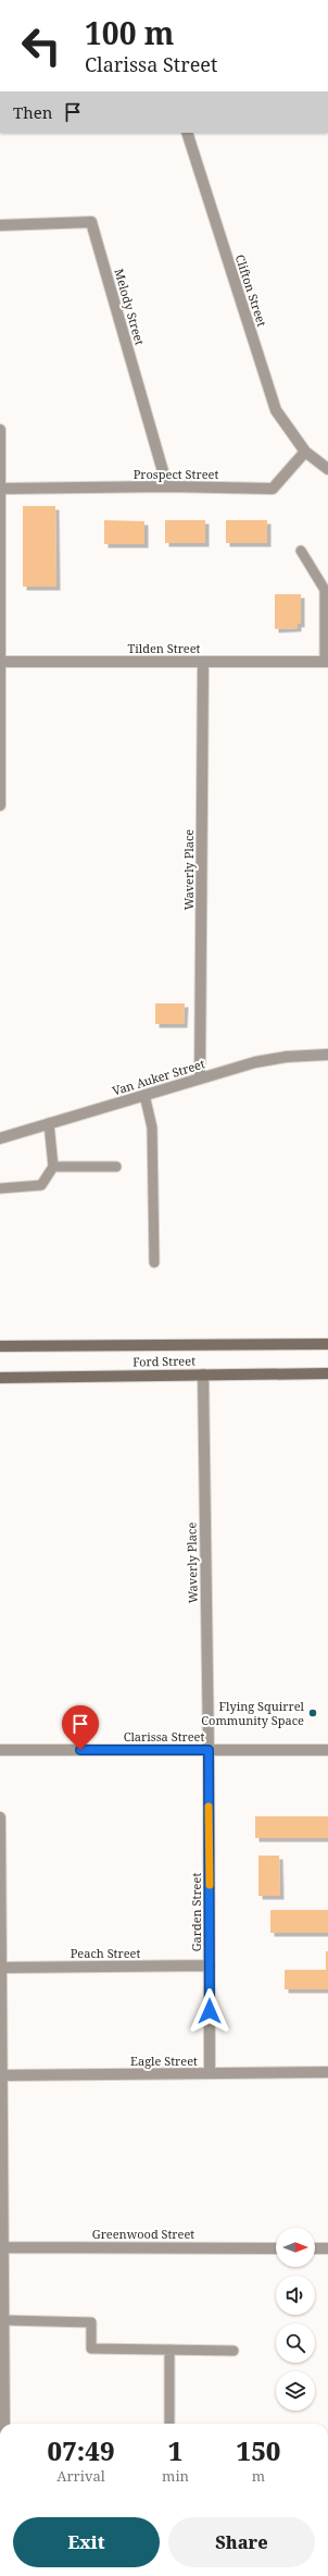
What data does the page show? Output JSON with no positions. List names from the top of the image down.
{
  "streets": {
    "main road": ["Ford Street"],
    "street": [
      "Clifton Street",
      "Melody Street",
      "Prospect Street",
      "Tilden Street",
      "Waverly Place",
      "Van Auker Street",
      "Clarissa Street",
      "Garden Street",
      "Peach Street",
      "Eagle Street",
      "Greenwood Street"
    ]
  },
  "crossings": [
    ["Clifton Street", "Prospect Street"],
    ["Melody Street", "Prospect Street"],
    ["Tilden Street", "Waverly Place"],
    ["Waverly Place", "Van Auker Street"],
    ["Waverly Place", "Ford Street"],
    ["Waverly Place", "Clarissa Street"],
    ["Waverly Place", "Garden Street"],
    ["Clarissa Street", "Garden Street"],
    ["Garden Street", "Peach Street"],
    ["Garden Street", "Eagle Street"]
  ],
  "places": ["Flying Squirrel Community Space"],
  "north": "right",
  "page": {
    "turn": ["100 m", "Clarissa Street"],
    "then": "Then",
    "eta": [
      "07:49",
      "Arrival",
      "1",
      "min",
      "150",
      "m"
    ],
    "buttons": ["Exit", "Share"]
  }
}
